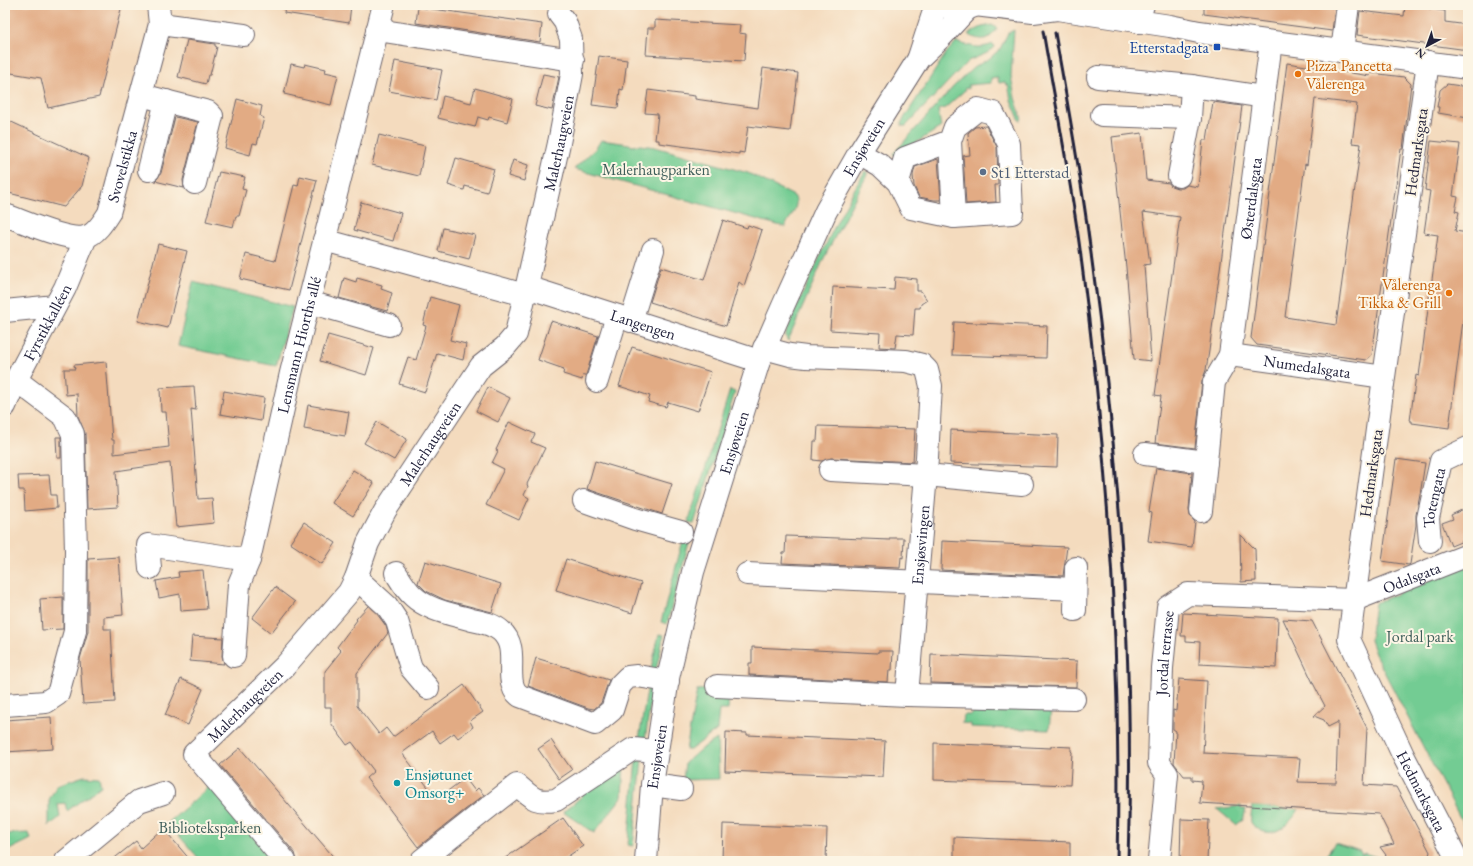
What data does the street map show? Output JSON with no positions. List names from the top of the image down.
{
  "streets": {
    "main road": [
      "Malerhaugveien",
      "Ensjøveien",
      "Hedmarksgata",
      "Svovelstikka",
      "Østerdalsgata",
      "Fyrstikkalléen",
      "Langengen",
      "Lensmann Hiorths allé",
      "Numedalsgata",
      "Totengata",
      "Ensjøsvingen",
      "Odalsgata",
      "Jordal terrasse"
    ]
  },
  "crossings": [
    ["Malerhaugveien", "Langengen"],
    ["Ensjøveien", "Langengen"],
    ["Ensjøveien", "Ensjøsvingen"],
    ["Hedmarksgata", "Numedalsgata"],
    ["Hedmarksgata", "Odalsgata"],
    ["Hedmarksgata", "Jordal terrasse"],
    ["Svovelstikka", "Fyrstikkalléen"],
    ["Østerdalsgata", "Numedalsgata"],
    ["Langengen", "Lensmann Hiorths allé"],
    ["Langengen", "Ensjøsvingen"],
    ["Odalsgata", "Jordal terrasse"]
  ],
  "parks": ["Malerhaugparken", "Jordal park", "Biblioteksparken"],
  "places": {
    "transit": ["Etterstadgata"],
    "other": [
      "Pizza Pancetta Vålerenga",
      "St1 Etterstad",
      "Vålerenga Tikka & Grill",
      "Ensjøtunet Omsorg+"
    ]
  },
  "north": "bottom left"
}
